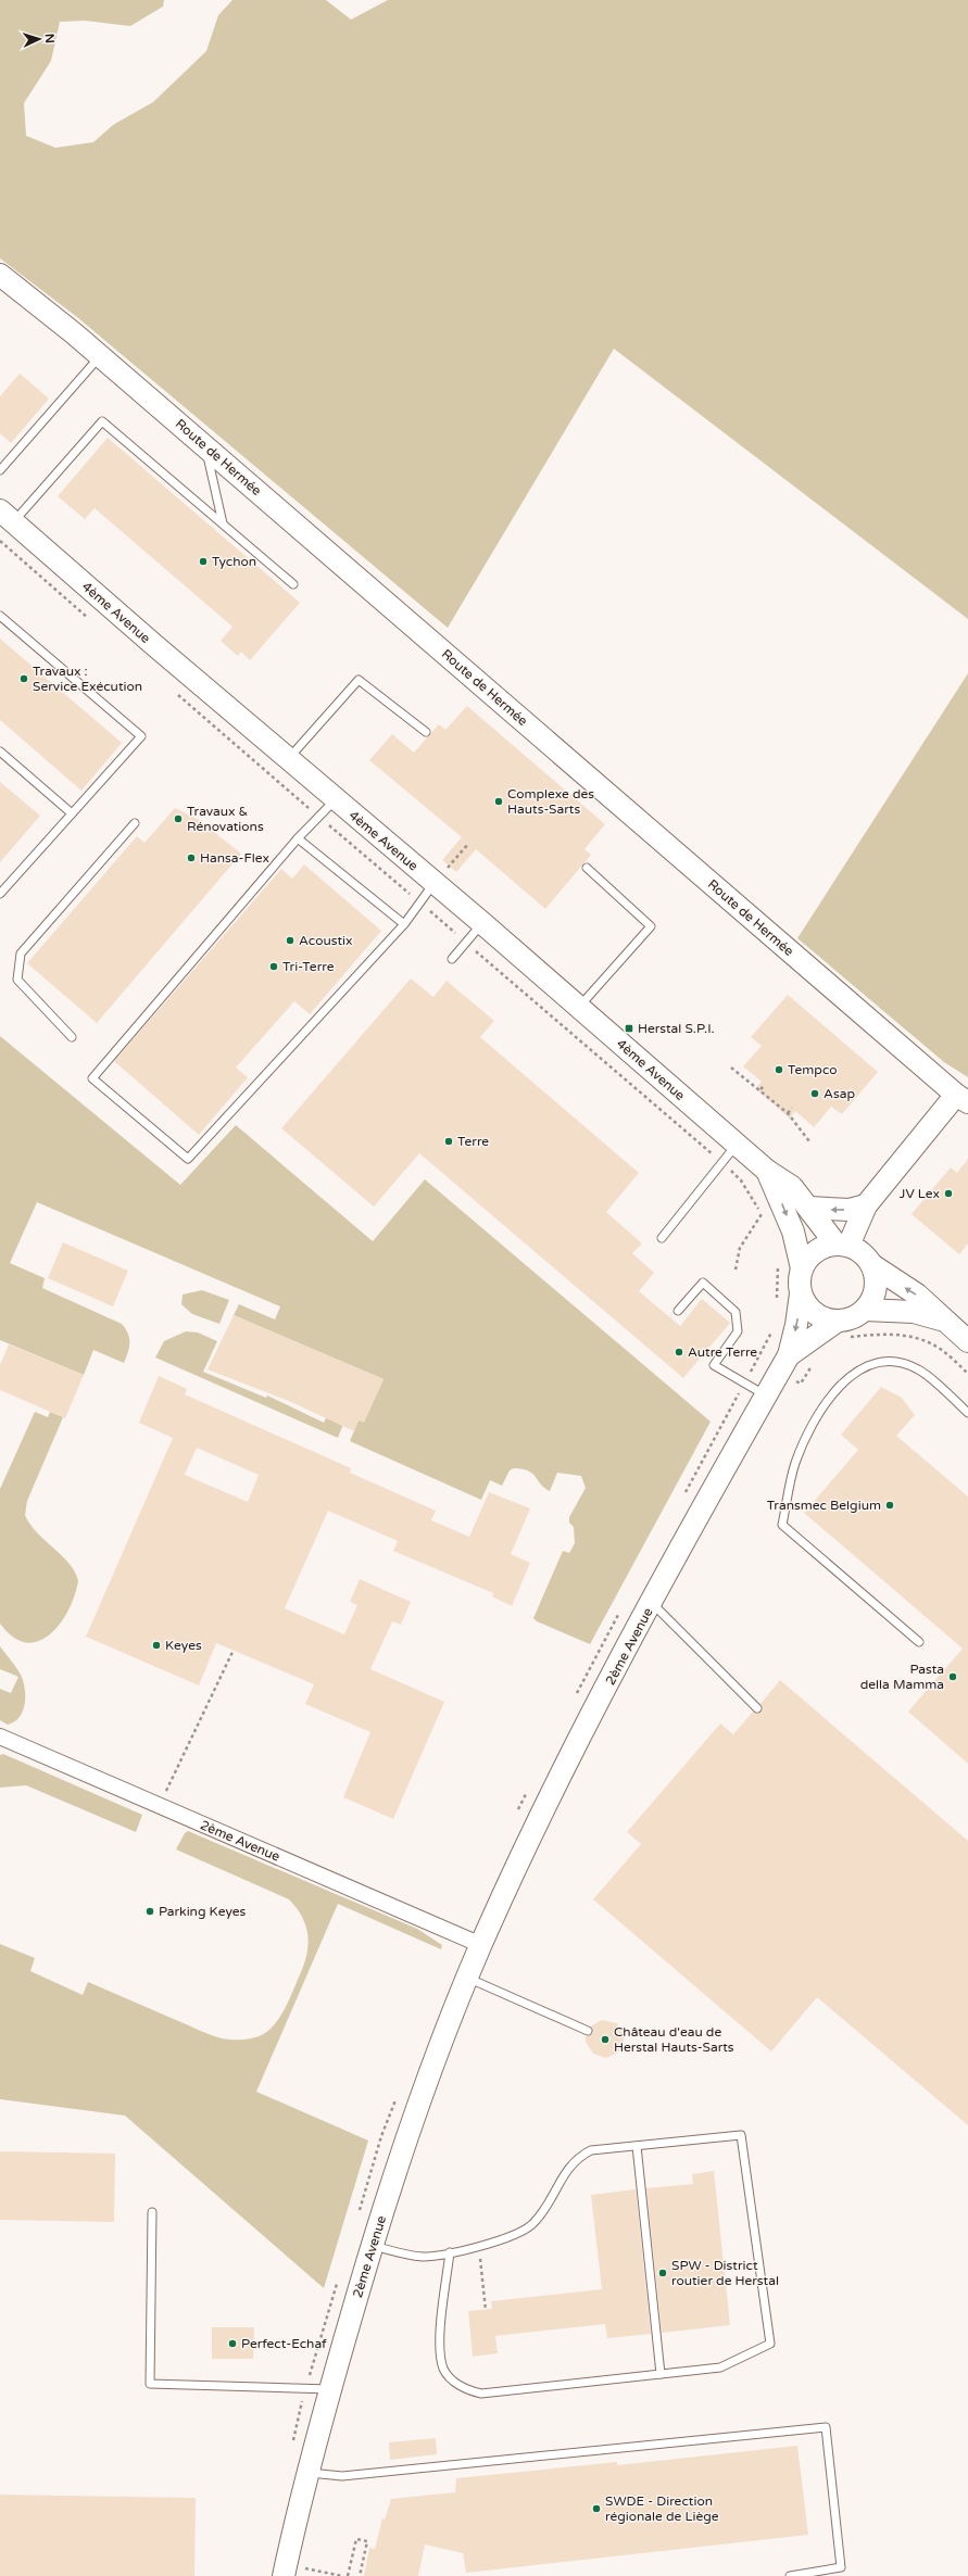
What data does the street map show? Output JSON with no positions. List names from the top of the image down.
{
  "streets": {
    "street": ["Route de Hermée", "4ème Avenue", "2ème Avenue"]
  },
  "crossings": [
    ["4ème Avenue", "2ème Avenue"]
  ],
  "places": {
    "other": [
      "Tychon",
      "Travaux : Service Exécution",
      "Complexe des Hauts-Sarts",
      "Travaux & Rénovations",
      "Hansa-Flex",
      "Acoustix",
      "Tri-Terre",
      "Tempco",
      "Asap",
      "Terre",
      "JV Lex",
      "Autre Terre",
      "Transmec Belgium",
      "Keyes",
      "Pasta della Mamma",
      "Parking Keyes",
      "Château d'eau de Herstal Hauts-Sarts",
      "SPW - District routier de Herstal",
      "Perfect-Echaf",
      "SWDE - Direction régionale de Liège"
    ],
    "transit": ["Herstal S.P.I."]
  },
  "north": "right"
}
